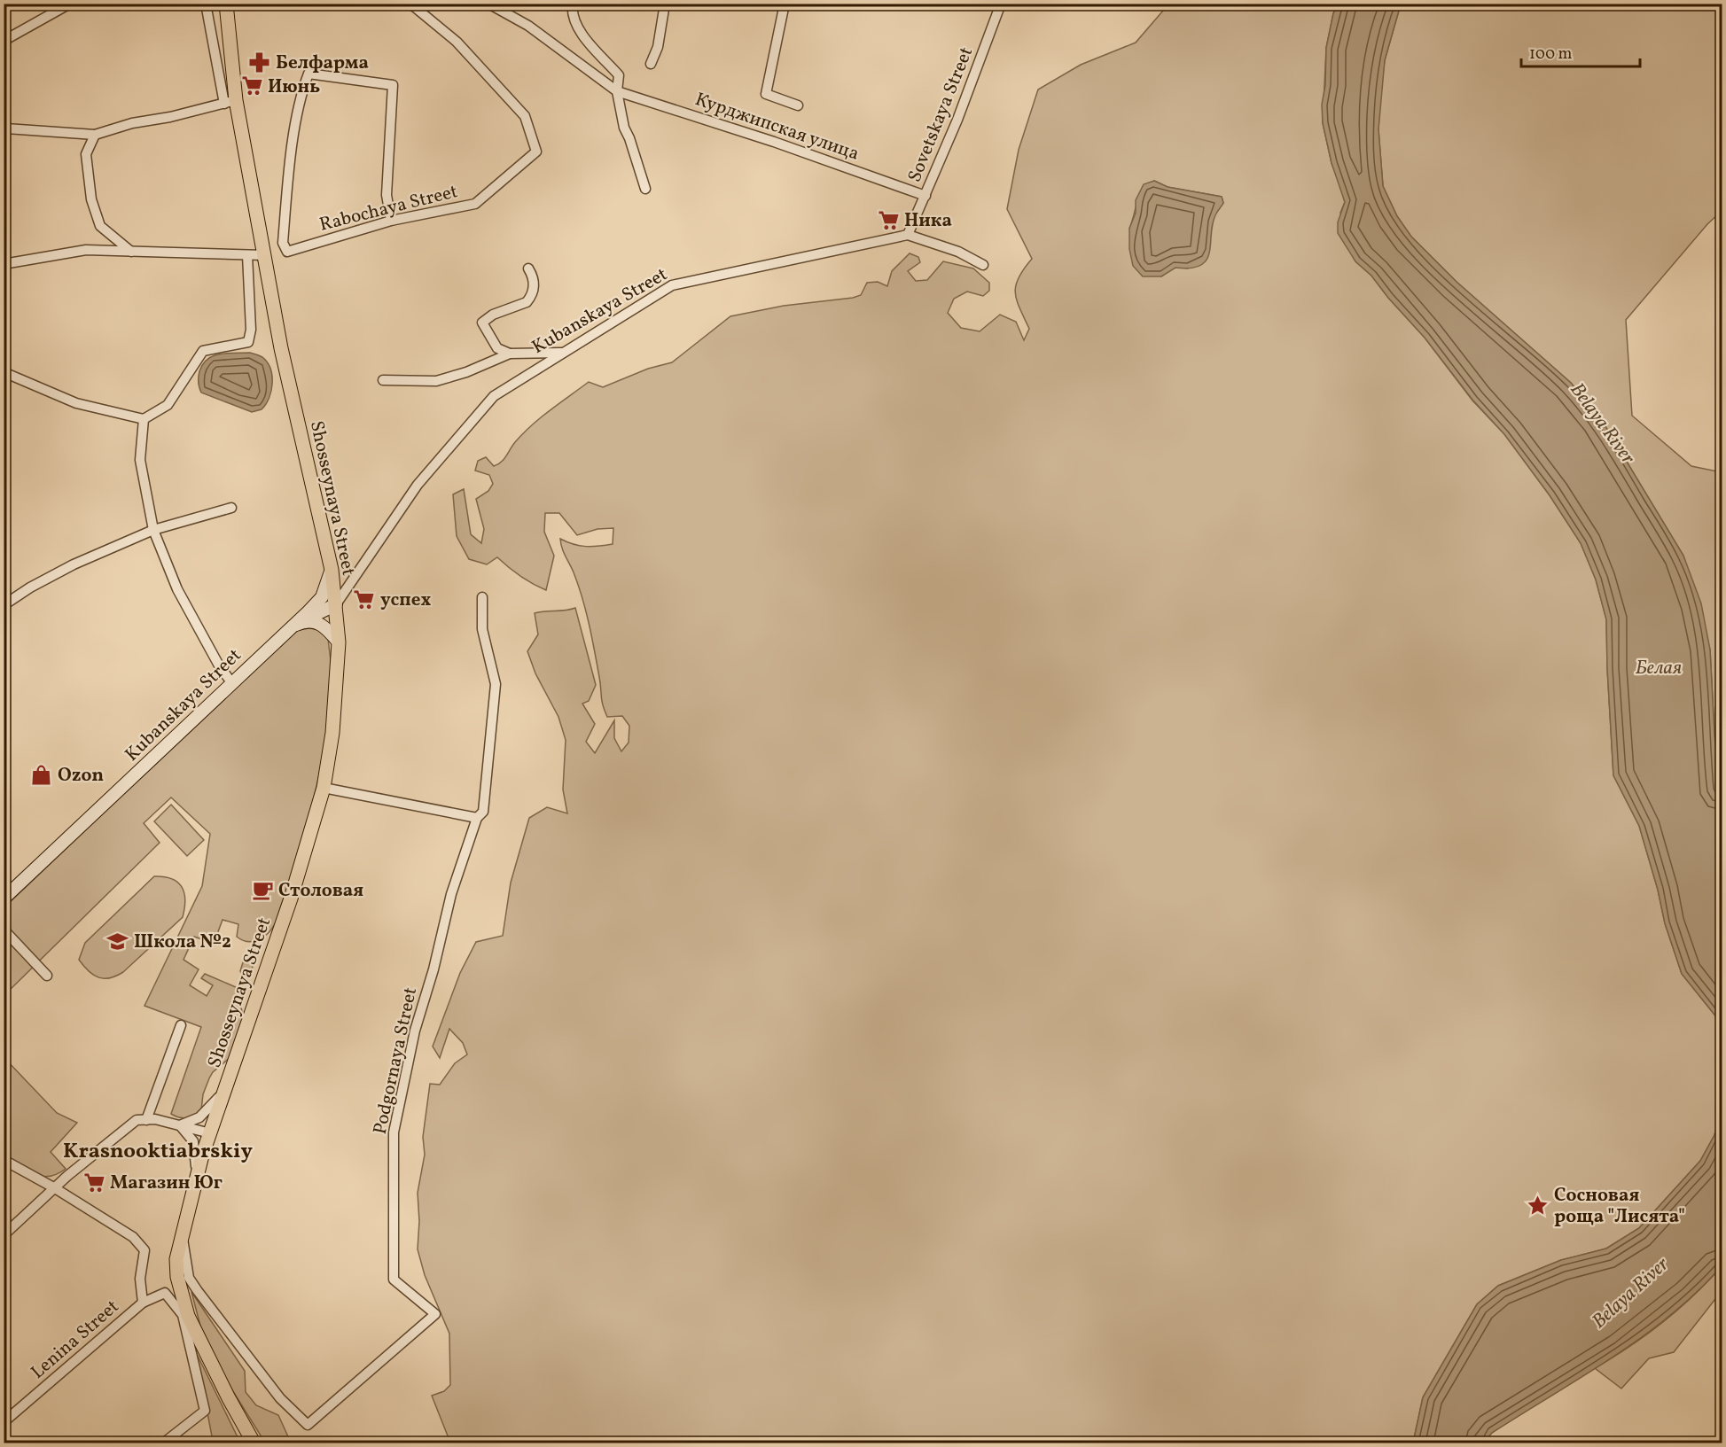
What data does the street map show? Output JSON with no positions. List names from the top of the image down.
{
  "streets": {
    "main road": ["Kubanskaya Street", "Shosseynaya Street"],
    "street": [
      "Sovetskaya Street",
      "Курджипская улица",
      "Rabochaya Street",
      "Podgornaya Street",
      "Lenina Street"
    ]
  },
  "crossings": [
    ["Sovetskaya Street", "Курджипская улица"],
    ["Sovetskaya Street", "Kubanskaya Street"],
    ["Kubanskaya Street", "Shosseynaya Street"],
    ["Shosseynaya Street", "Podgornaya Street"]
  ],
  "districts": ["Krasnooktiabrskiy"],
  "water": ["Belaya River", "Белая"],
  "places": {
    "pharmacy": ["Белфарма"],
    "supermarket": [
      "Июнь",
      "Ника",
      "успех",
      "Магазин Юг"
    ],
    "shop": ["Ozon"],
    "cafe": ["Столовая"],
    "school or university": ["Школа №2"],
    "place": ["Сосновая роща \"Лисята\""]
  },
  "scale_bar": "100 m"
}
